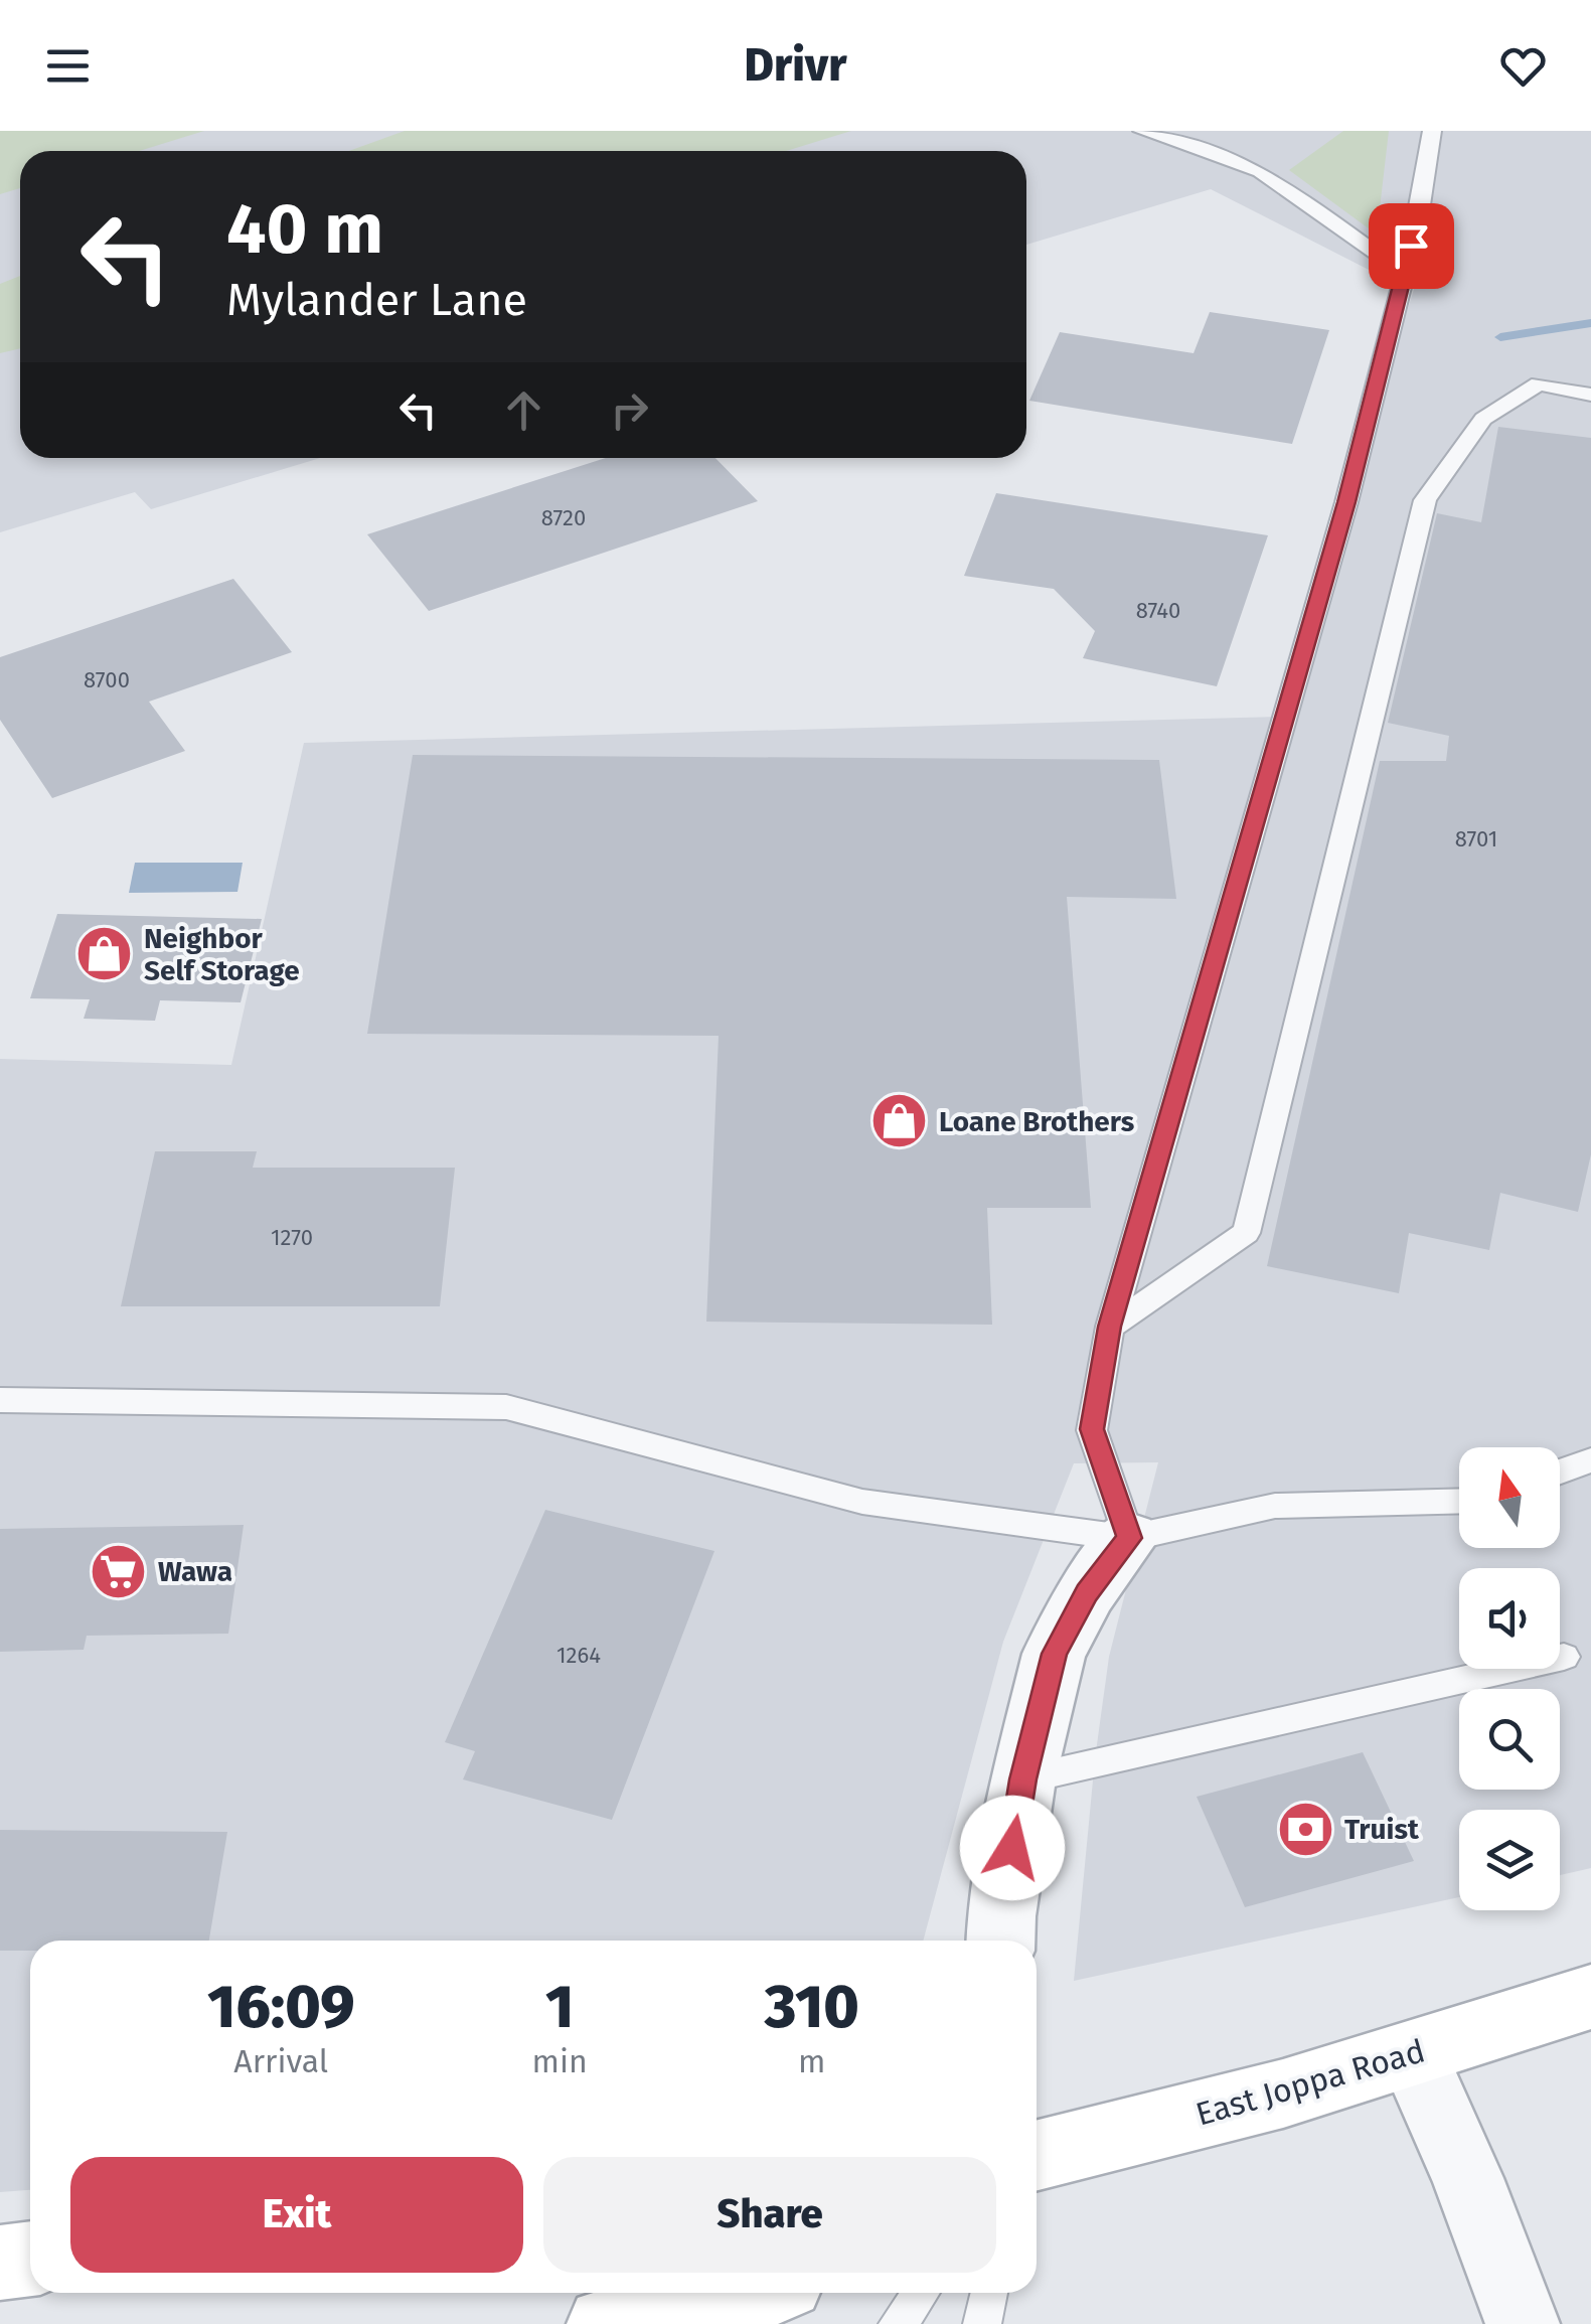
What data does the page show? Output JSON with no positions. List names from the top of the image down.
{
  "streets": {
    "main road": ["East Joppa Road"]
  },
  "places": {
    "shop": ["Neighbor Self Storage", "Loane Brothers"],
    "supermarket": ["Wawa"],
    "bank": ["Truist"]
  },
  "house_numbers": [
    "8720",
    "8740",
    "8700",
    "8701",
    "1270",
    "1264"
  ],
  "north": "top",
  "page": {
    "header": "Drivr",
    "turn": ["40 m", "Mylander Lane"],
    "eta": [
      "16:09",
      "Arrival",
      "1",
      "min",
      "310",
      "m"
    ],
    "buttons": ["Exit", "Share"]
  }
}
